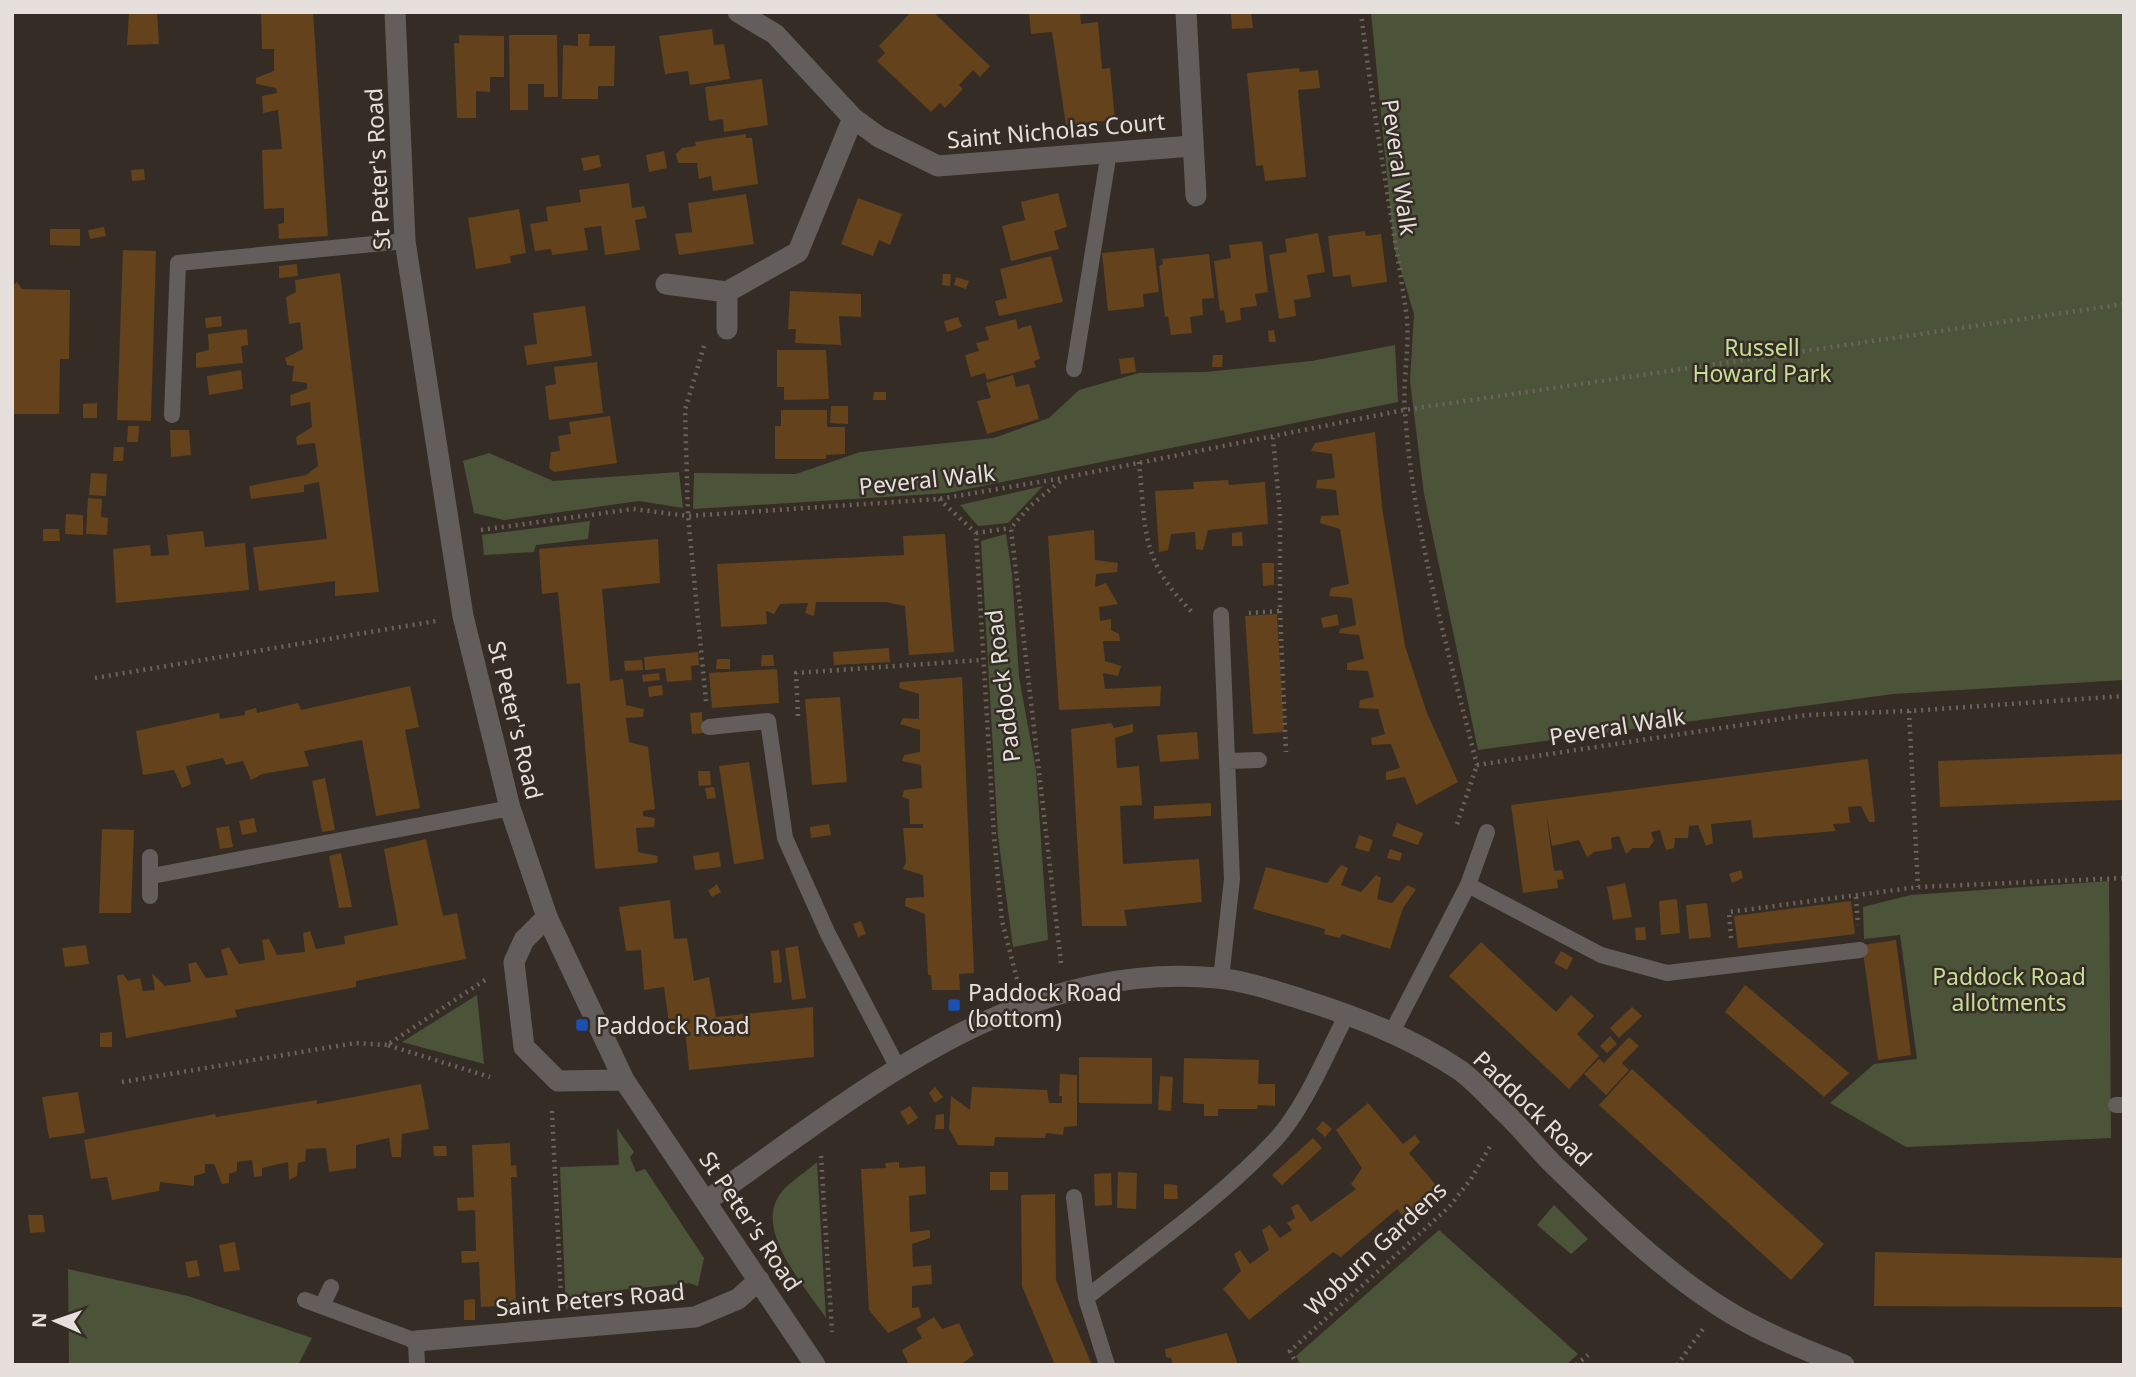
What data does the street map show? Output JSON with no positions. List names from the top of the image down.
{
  "streets": {
    "street": [
      "Saint Nicholas Court",
      "St Peter's Road",
      "Paddock Road",
      "Saint Peters Road"
    ],
    "path": ["Peveral Walk", "Woburn Gardens"]
  },
  "crossings": [
    ["Peveral Walk", "St Peter's Road"],
    ["St Peter's Road", "Paddock Road"],
    ["St Peter's Road", "Saint Peters Road"],
    ["Paddock Road", "Woburn Gardens"]
  ],
  "parks": ["Russell Howard Park", "Paddock Road allotments"],
  "places": {
    "transit": ["Paddock Road (bottom)", "Paddock Road"]
  },
  "north": "left"
}
